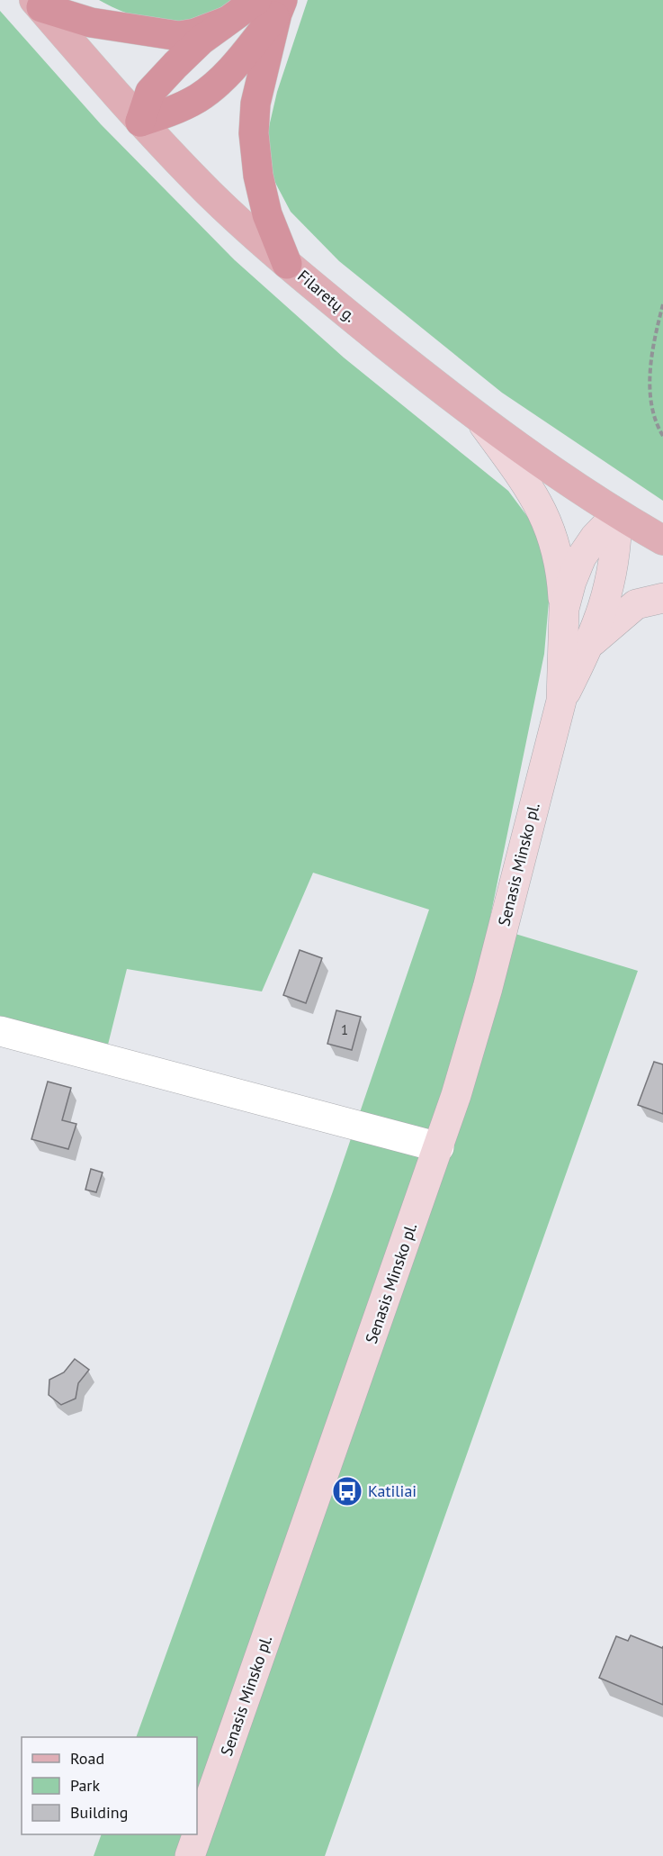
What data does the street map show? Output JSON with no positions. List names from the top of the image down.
{
  "streets": {
    "main road": ["Filaretų g.", "Senasis Minsko pl."]
  },
  "crossings": [
    ["Filaretų g.", "Senasis Minsko pl."]
  ],
  "places": {
    "bus stop": ["Katiliai"]
  },
  "house_numbers": ["1"],
  "legend": ["Road", "Park", "Building"]
}
